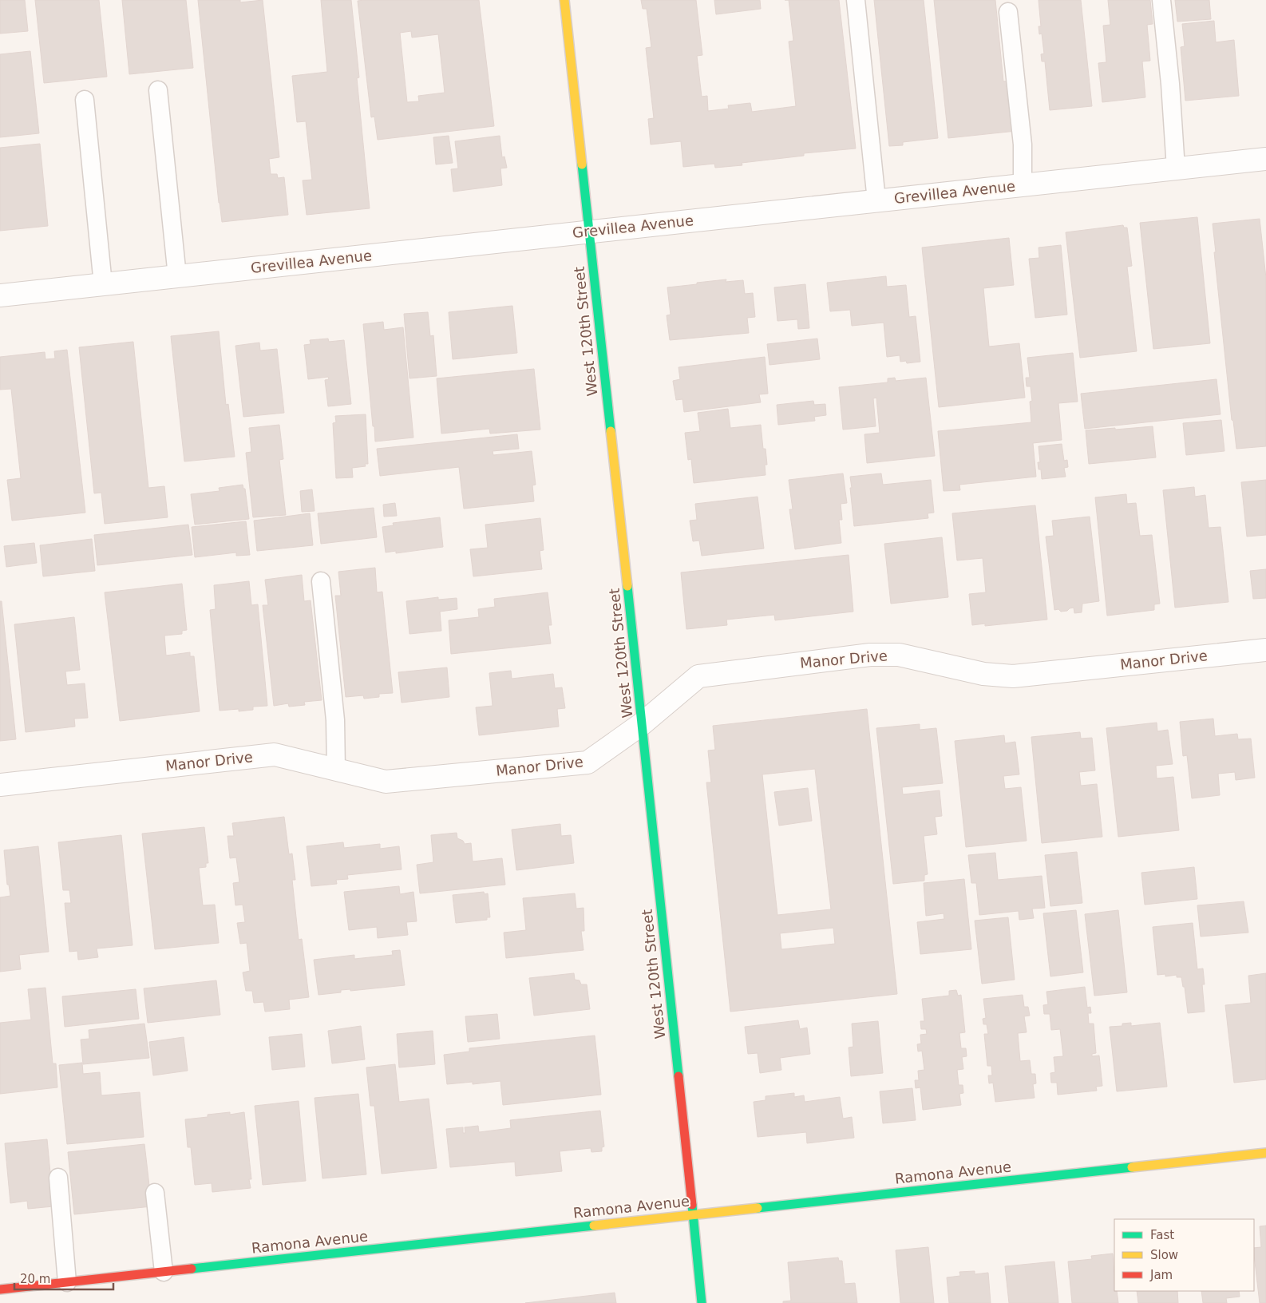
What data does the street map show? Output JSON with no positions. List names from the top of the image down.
{
  "streets": {
    "main road": ["West 120th Street", "Ramona Avenue"],
    "street": ["Grevillea Avenue", "Manor Drive"]
  },
  "crossings": [
    ["Grevillea Avenue", "West 120th Street"],
    ["West 120th Street", "Manor Drive"],
    ["West 120th Street", "Ramona Avenue"]
  ],
  "legend": ["Fast", "Slow", "Jam"],
  "scale_bar": "20 m"
}
